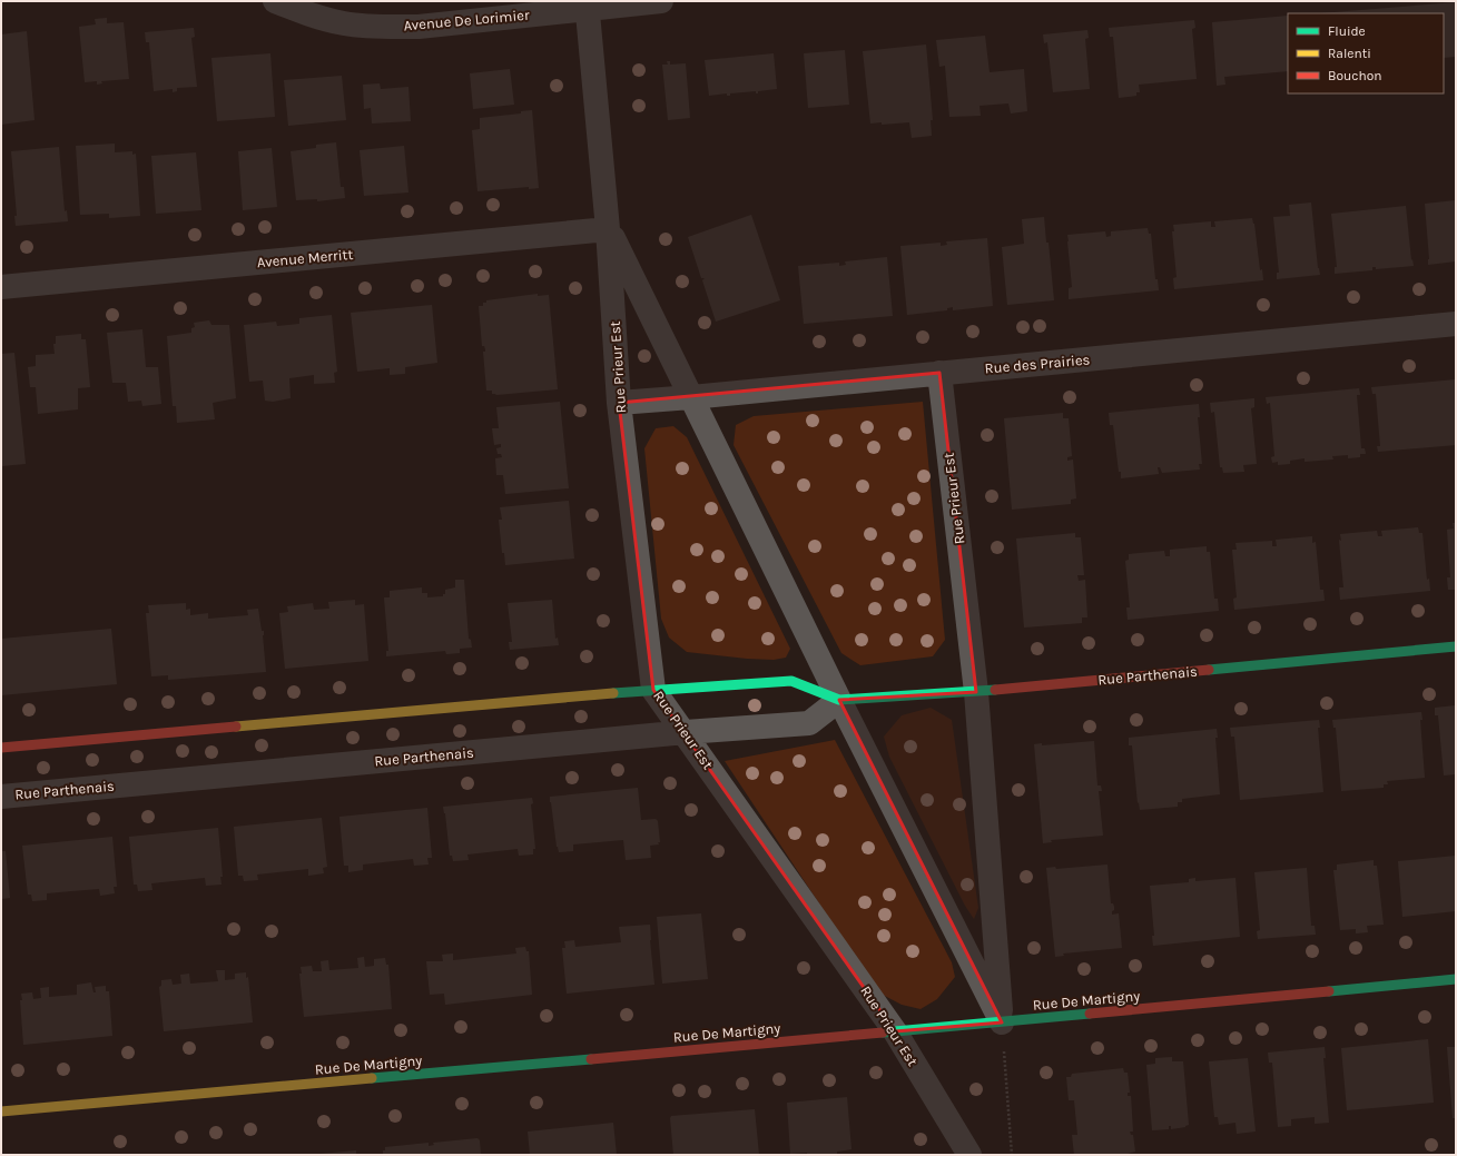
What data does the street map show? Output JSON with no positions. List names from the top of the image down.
{
  "streets": {
    "street": [
      "Avenue De Lorimier",
      "Avenue Merritt",
      "Rue des Prairies",
      "Rue Prieur Est",
      "Rue Parthenais",
      "Rue De Martigny"
    ]
  },
  "crossings": [
    ["Avenue De Lorimier", "Rue Prieur Est"],
    ["Avenue Merritt", "Rue Prieur Est"],
    ["Rue des Prairies", "Rue Prieur Est"],
    ["Rue Prieur Est", "Rue Parthenais"],
    ["Rue Prieur Est", "Rue De Martigny"]
  ],
  "legend": ["Fluide", "Ralenti", "Bouchon"]
}
